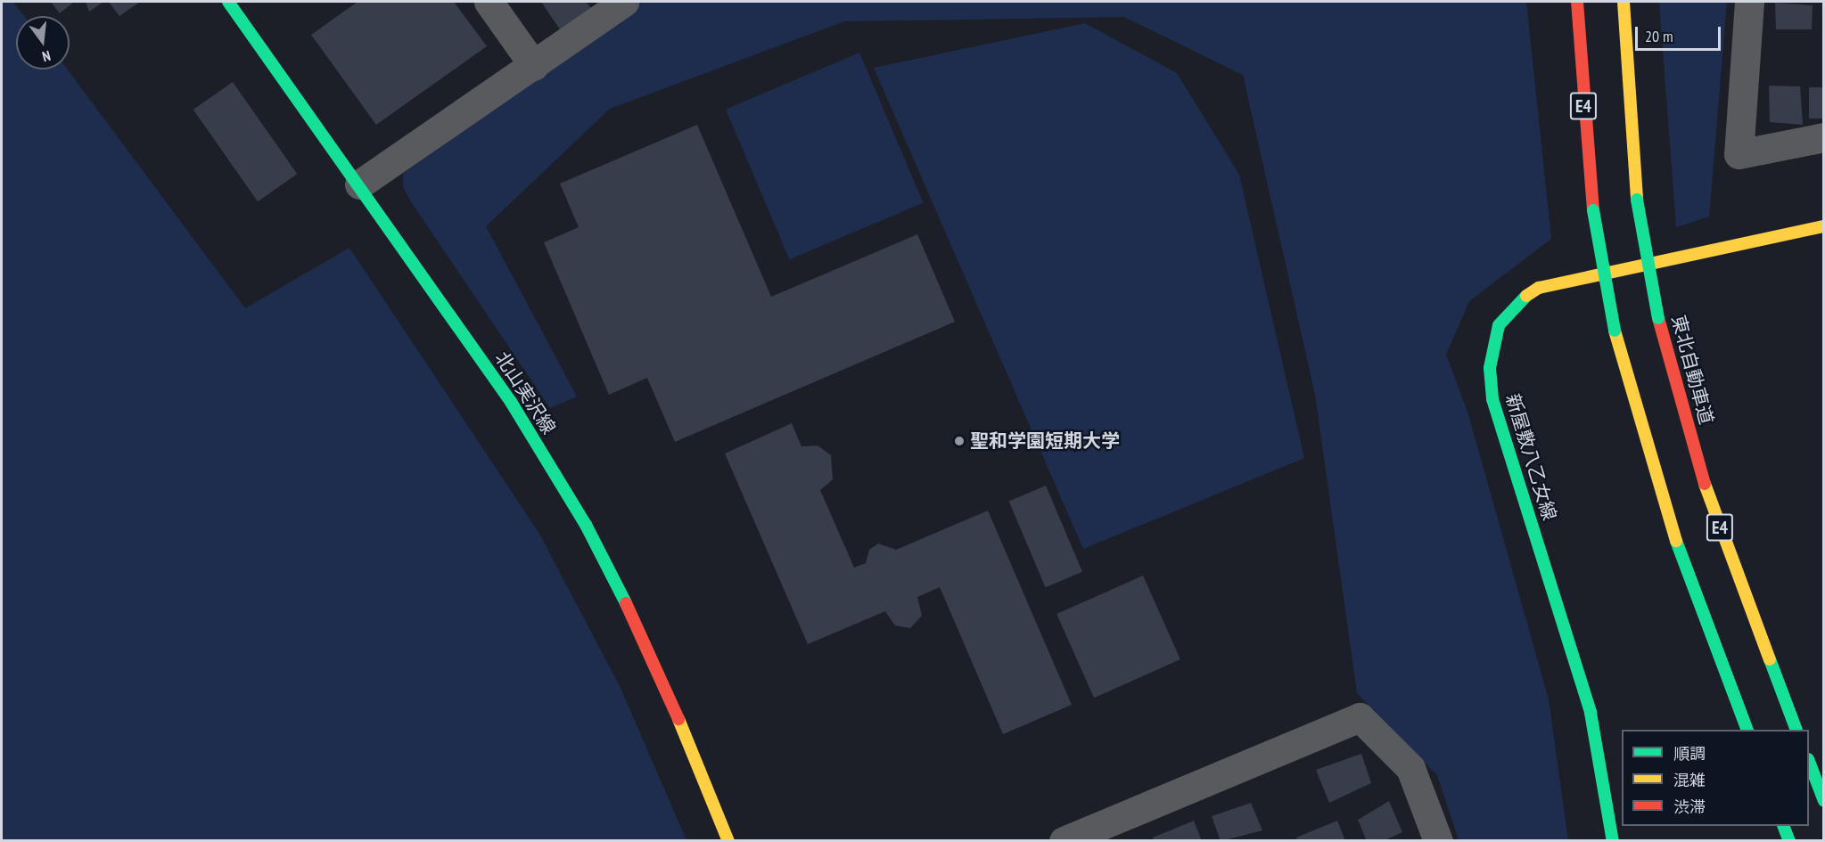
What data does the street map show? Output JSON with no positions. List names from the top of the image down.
{
  "streets": {
    "main road": [
      "E4",
      "東北自動車道",
      "北山実沢線",
      "新屋敷八乙女線"
    ]
  },
  "places": ["聖和学園短期大学"],
  "legend": ["順調", "混雑", "渋滞"],
  "scale_bar": "20 m",
  "north": "bottom"
}
